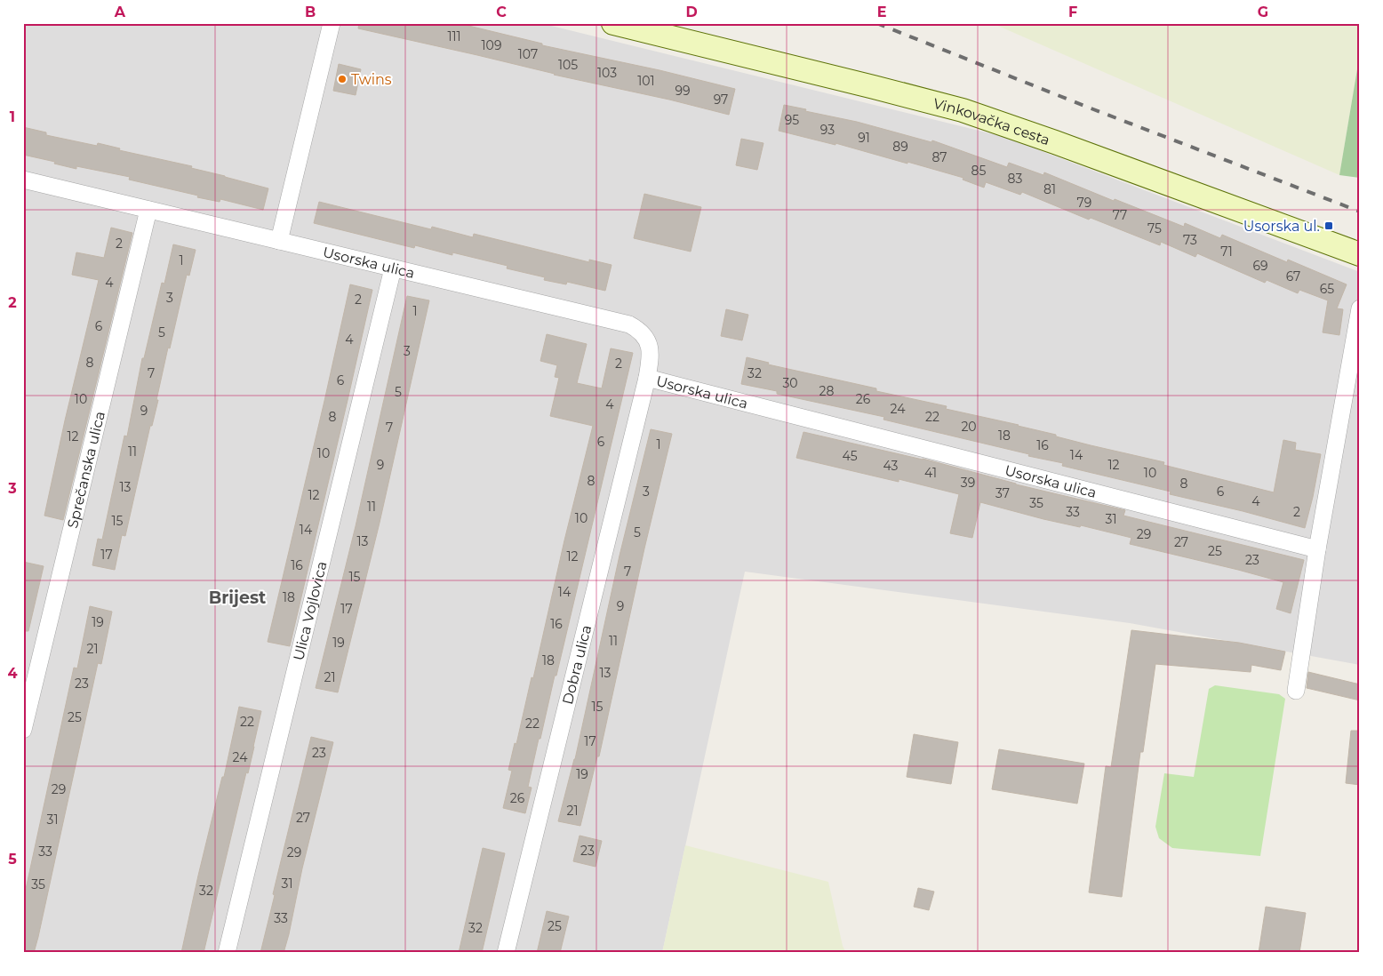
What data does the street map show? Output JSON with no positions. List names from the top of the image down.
{
  "streets": {
    "main road": ["Vinkovačka cesta"],
    "street": [
      "Usorska ulica",
      "Sprečanska ulica",
      "Ulica Vojlovica",
      "Dobra ulica"
    ]
  },
  "crossings": [
    ["Usorska ulica", "Sprečanska ulica"],
    ["Usorska ulica", "Ulica Vojlovica"],
    ["Usorska ulica", "Dobra ulica"]
  ],
  "districts": ["Brijest"],
  "places": {
    "other": ["Twins"],
    "transit": ["Usorska ul."]
  },
  "house_numbers": [
    "111",
    "109",
    "107",
    "105",
    "103",
    "101",
    "99",
    "97",
    "95",
    "93",
    "91",
    "89",
    "87",
    "85",
    "83",
    "81",
    "79",
    "77",
    "75",
    "73",
    "2",
    "71",
    "1",
    "69",
    "67",
    "4",
    "65",
    "3",
    "2",
    "1",
    "6",
    "5",
    "4",
    "3",
    "8",
    "2",
    "7",
    "32",
    "6",
    "30",
    "28",
    "5",
    "10",
    "26",
    "4",
    "24",
    "9",
    "8",
    "22",
    "20",
    "7",
    "18",
    "12",
    "6",
    "1",
    "16",
    "11",
    "10",
    "14",
    "45",
    "9",
    "12",
    "43",
    "41",
    "10",
    "8",
    "39",
    "8",
    "13",
    "3",
    "6",
    "37",
    "12",
    "4",
    "35",
    "11",
    "33",
    "2",
    "10",
    "31",
    "15",
    "14",
    "5",
    "29",
    "13",
    "27",
    "25",
    "17",
    "12",
    "23",
    "16",
    "7",
    "15",
    "14",
    "18",
    "9",
    "17",
    "19",
    "16",
    "11",
    "19",
    "21",
    "18",
    "13",
    "21",
    "23",
    "15",
    "25",
    "22",
    "22",
    "17",
    "23",
    "24",
    "19",
    "29",
    "26",
    "21",
    "27",
    "31",
    "23",
    "33",
    "29",
    "31",
    "35",
    "32",
    "33",
    "25",
    "32"
  ],
  "grid": {
    "columns": [
      "A",
      "B",
      "C",
      "D",
      "E",
      "F",
      "G"
    ],
    "rows": [
      "1",
      "2",
      "3",
      "4",
      "5"
    ]
  }
}
